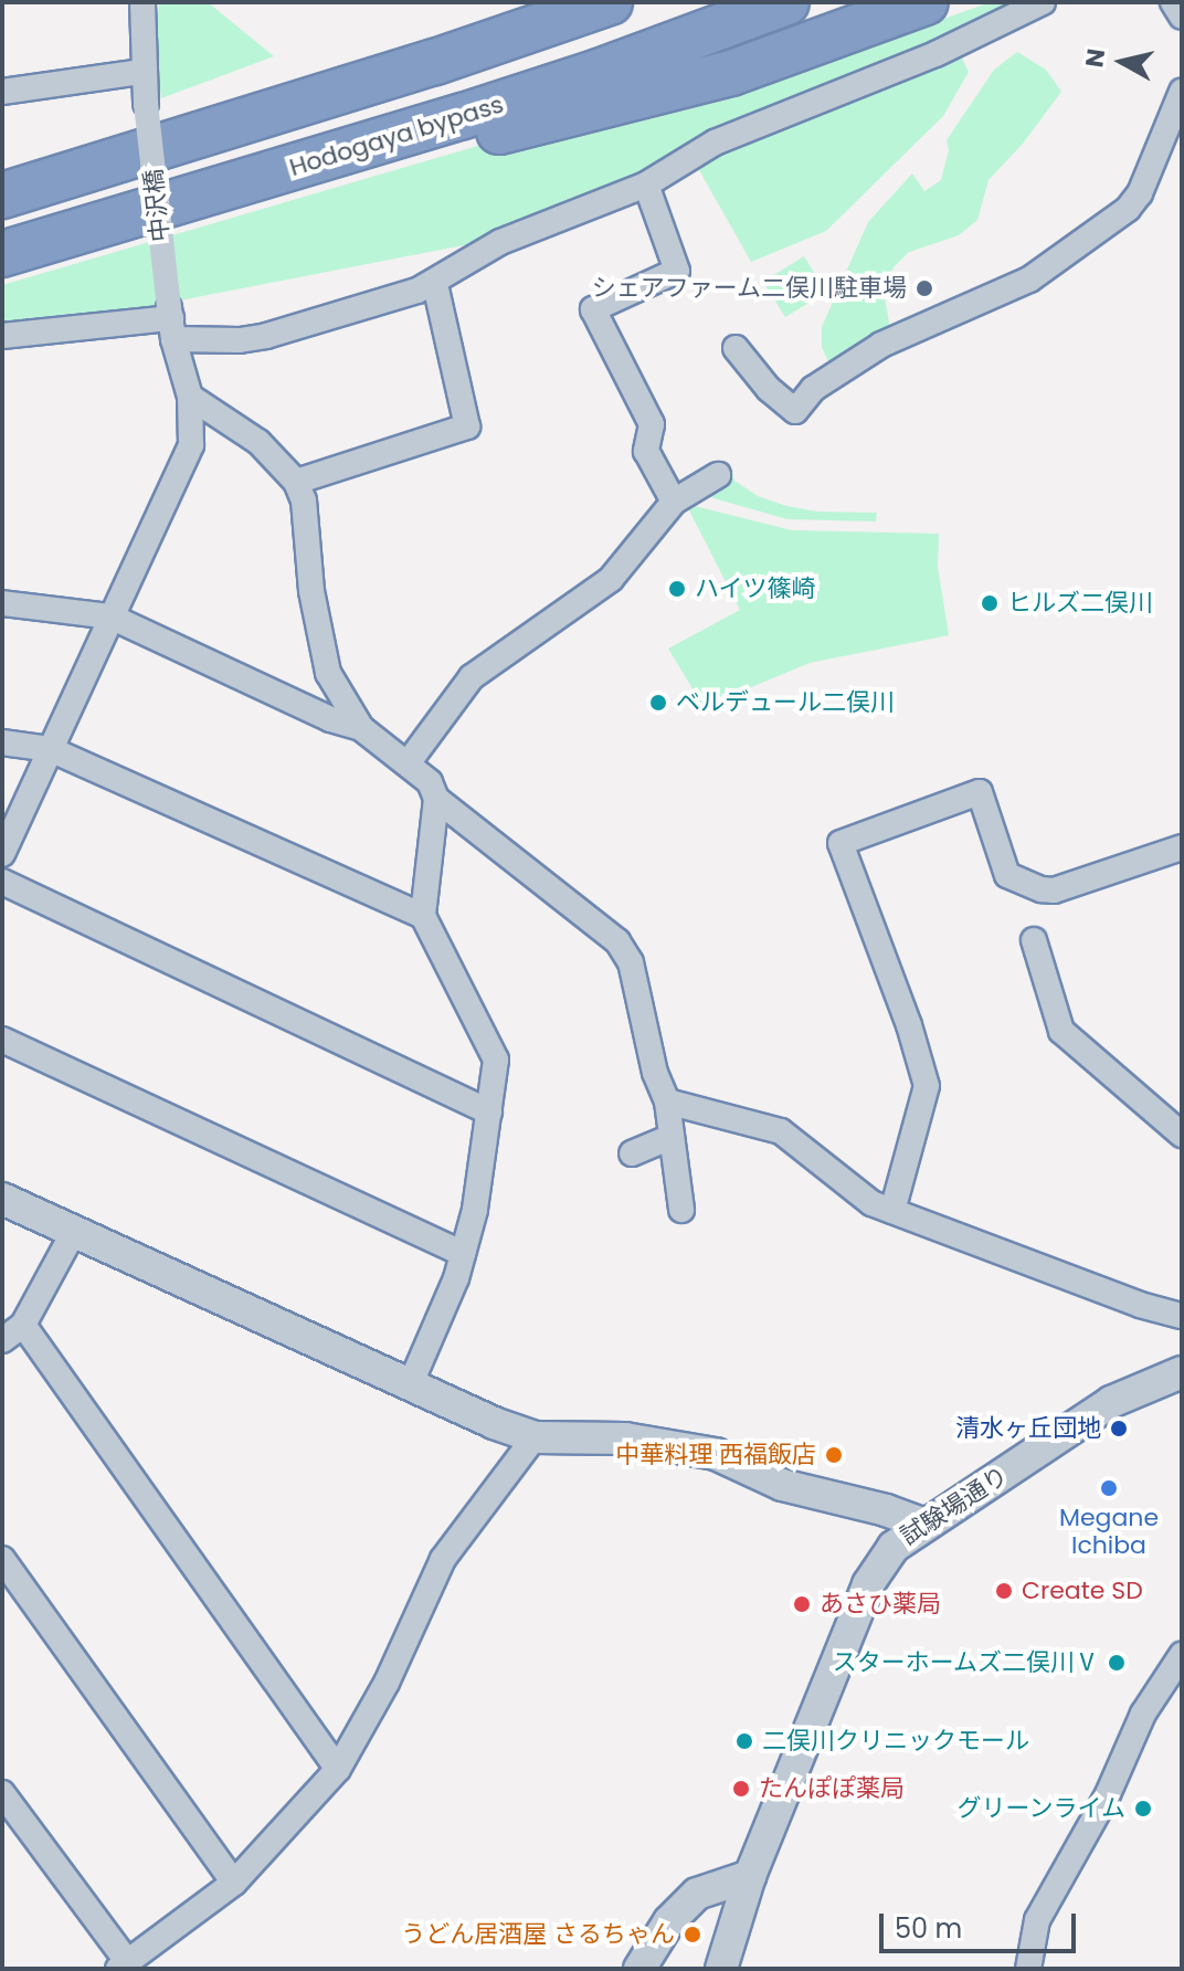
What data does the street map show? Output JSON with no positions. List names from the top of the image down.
{
  "streets": {
    "highway": ["Hodogaya bypass"],
    "street": ["中沢橋", "試験場通り"]
  },
  "places": [
    "シェアファーム二俣川駐車場",
    "ハイツ篠崎",
    "ヒルズ二俣川",
    "ベルデュール二俣川",
    "清水ヶ丘団地",
    "中華料理 西福飯店",
    "Megane Ichiba",
    "Create SD",
    "あさひ薬局",
    "スターホームズ二俣川Ⅴ",
    "二俣川クリニックモール",
    "たんぽぽ薬局",
    "グリーンライム",
    "うどん居酒屋 さるちゃん"
  ],
  "scale_bar": "50 m",
  "north": "left"
}
